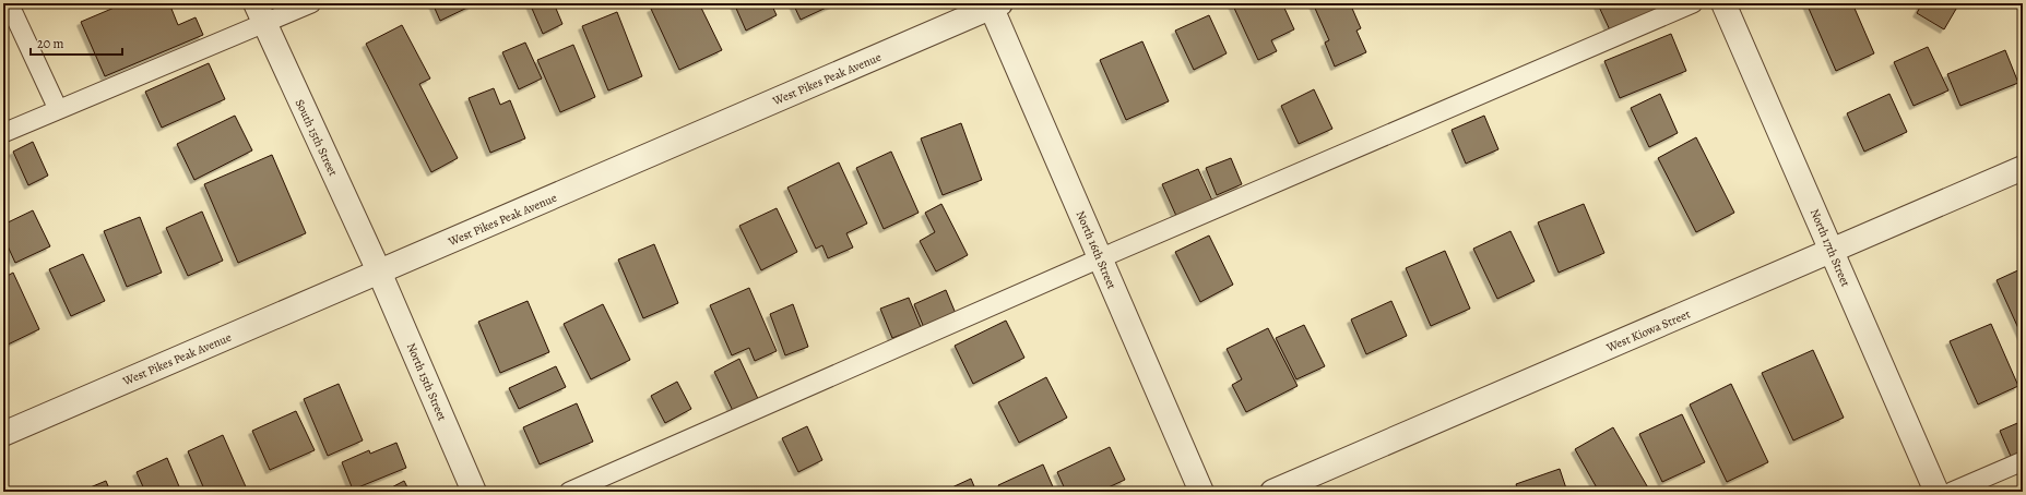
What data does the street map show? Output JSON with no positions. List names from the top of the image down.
{
  "streets": {
    "street": [
      "West Pikes Peak Avenue",
      "South 15th Street",
      "North 17th Street",
      "North 16th Street",
      "West Kiowa Street",
      "North 15th Street"
    ]
  },
  "crossings": [
    ["West Pikes Peak Avenue", "South 15th Street"],
    ["West Pikes Peak Avenue", "North 16th Street"],
    ["West Pikes Peak Avenue", "North 15th Street"],
    ["South 15th Street", "North 15th Street"],
    ["North 17th Street", "West Kiowa Street"]
  ],
  "scale_bar": "20 m"
}
